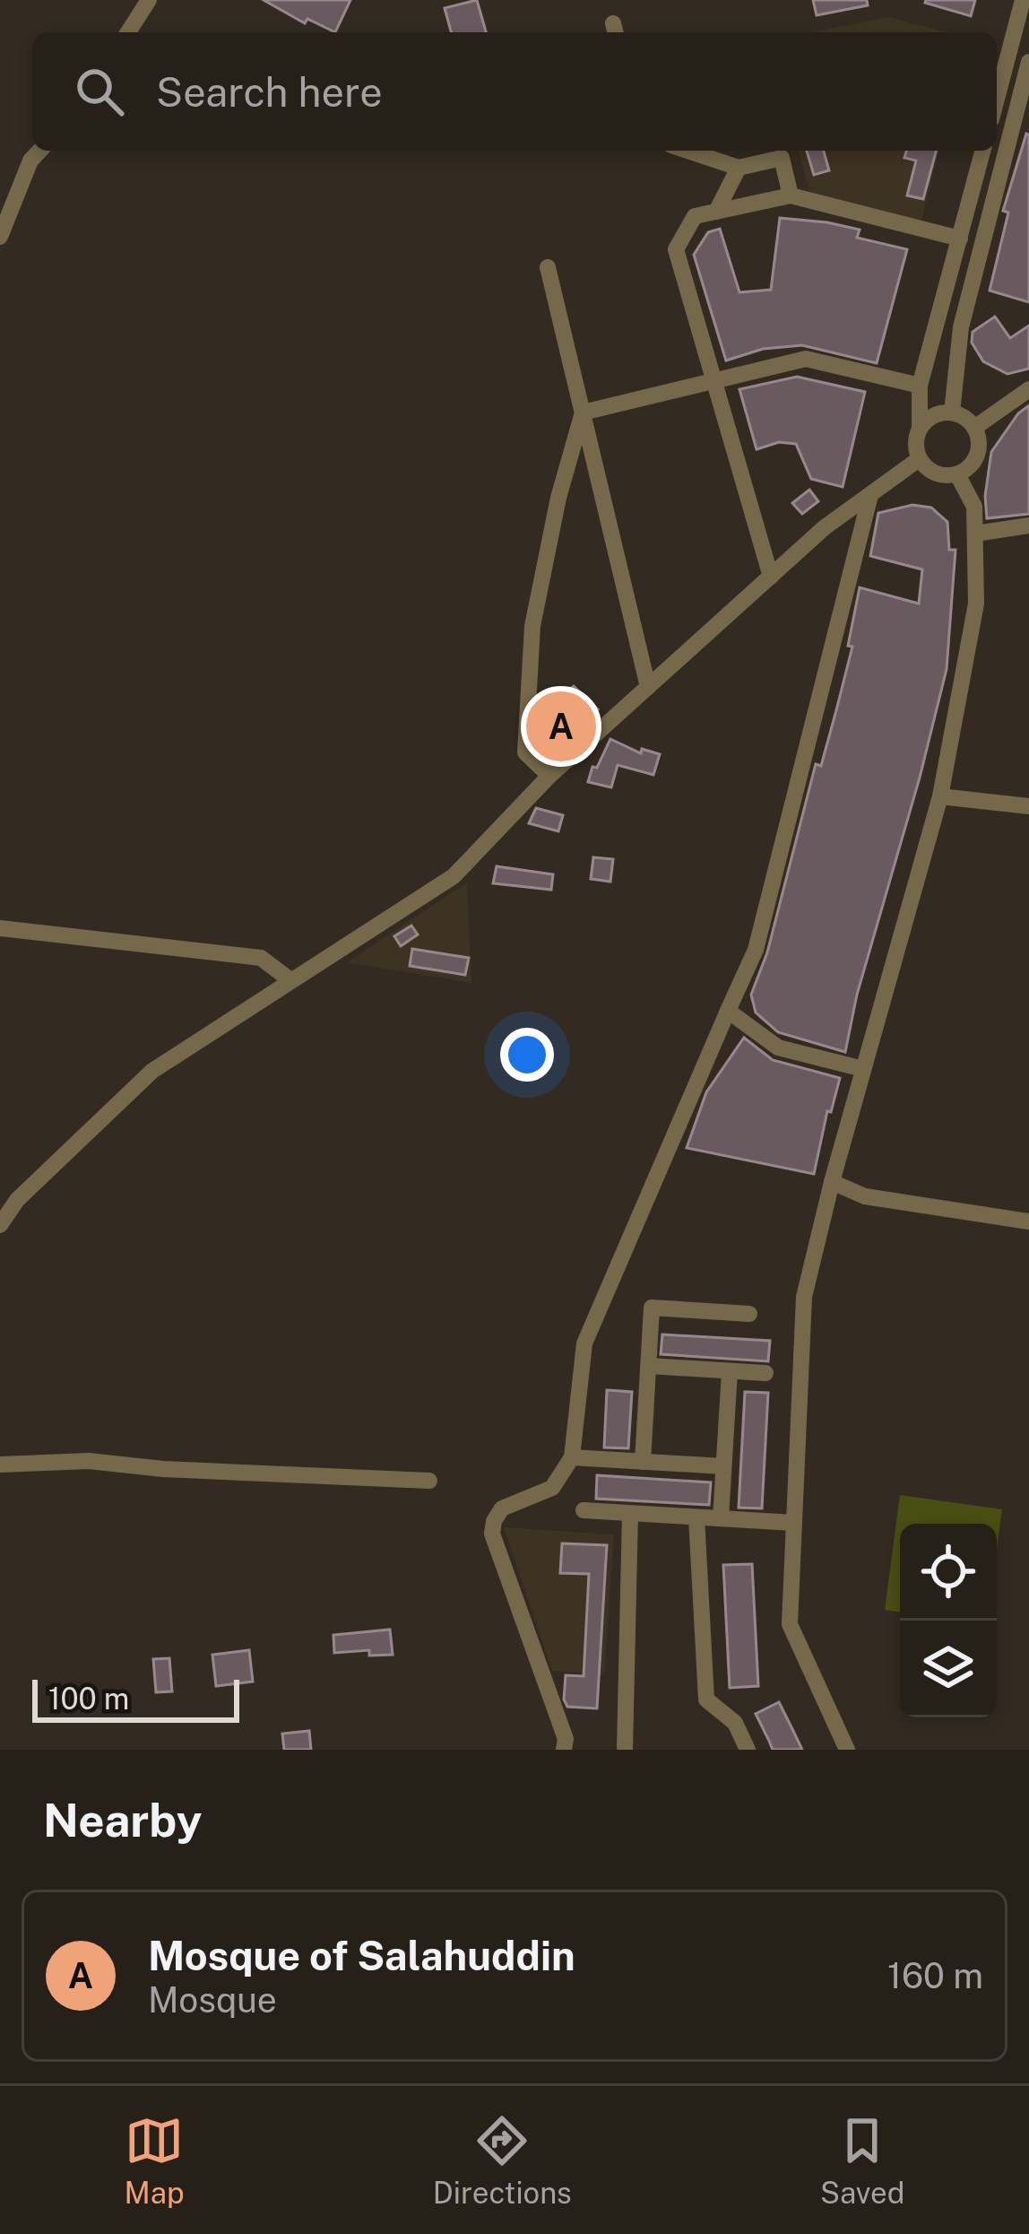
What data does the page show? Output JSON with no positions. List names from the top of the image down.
{
  "scale_bar": "100 m",
  "page": {
    "search": "Search here",
    "pins": "A",
    "scale": "100 m",
    "heading": "Nearby",
    "list": [
      {
        "mark": "A",
        "name": "Mosque of Salahuddin",
        "note": "Mosque",
        "value": "160 m"
      }
    ],
    "nav": ["Map", "Directions", "Saved"]
  }
}
